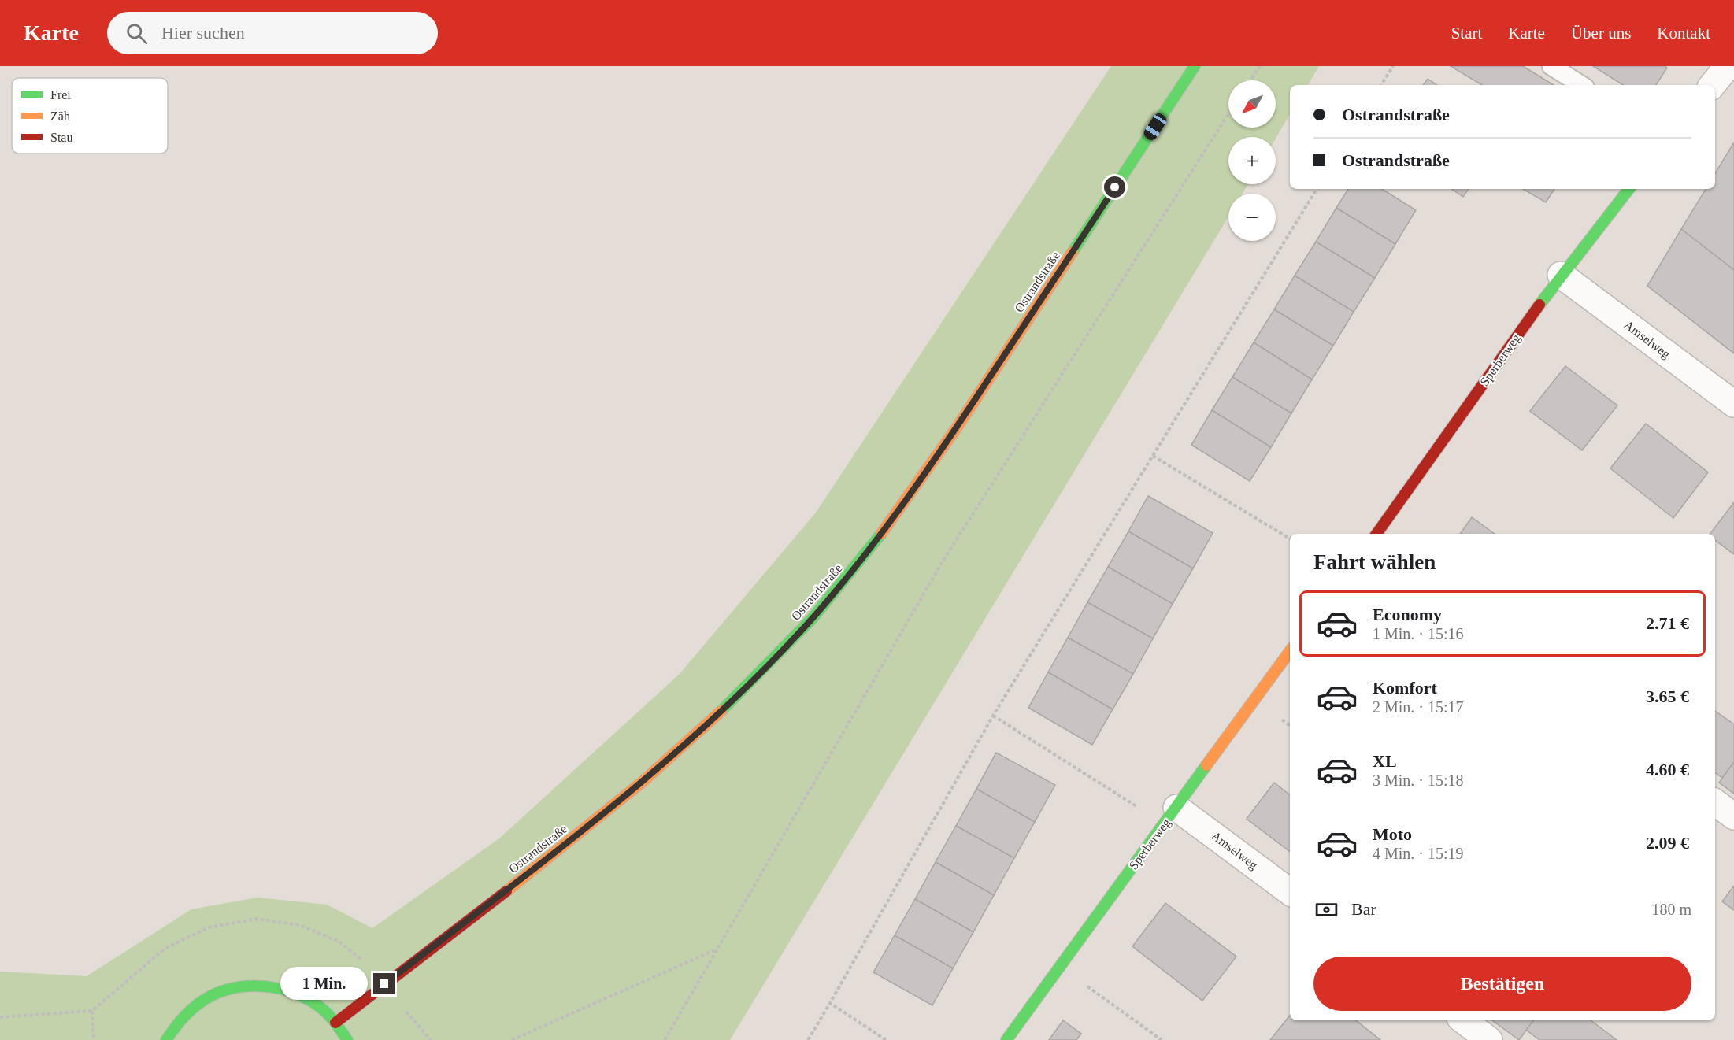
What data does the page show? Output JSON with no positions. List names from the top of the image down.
{
  "streets": {
    "main road": ["Ostrandstraße", "Sperberweg"],
    "street": ["Amselweg"]
  },
  "crossings": [
    ["Amselweg", "Sperberweg"]
  ],
  "legend": ["Frei", "Zäh", "Stau"],
  "north": "bottom left",
  "page": {
    "header": "Karte",
    "search": "Hier suchen",
    "nav": [
      "Start",
      "Karte",
      "Über uns",
      "Kontakt"
    ],
    "map_buttons": ["+", "−"],
    "banner": ["Ostrandstraße", "Ostrandstraße"],
    "heading": "Fahrt wählen",
    "list": [
      {
        "name": "Economy",
        "note": "1 Min. · 15:16",
        "value": "2.71 €"
      },
      {
        "name": "Komfort",
        "note": "2 Min. · 15:17",
        "value": "3.65 €"
      },
      {
        "name": "XL",
        "note": "3 Min. · 15:18",
        "value": "4.60 €"
      },
      {
        "name": "Moto",
        "note": "4 Min. · 15:19",
        "value": "2.09 €"
      }
    ],
    "pay": ["Bar", "180 m"],
    "buttons": "Bestätigen",
    "bubble": "1 Min."
  }
}
